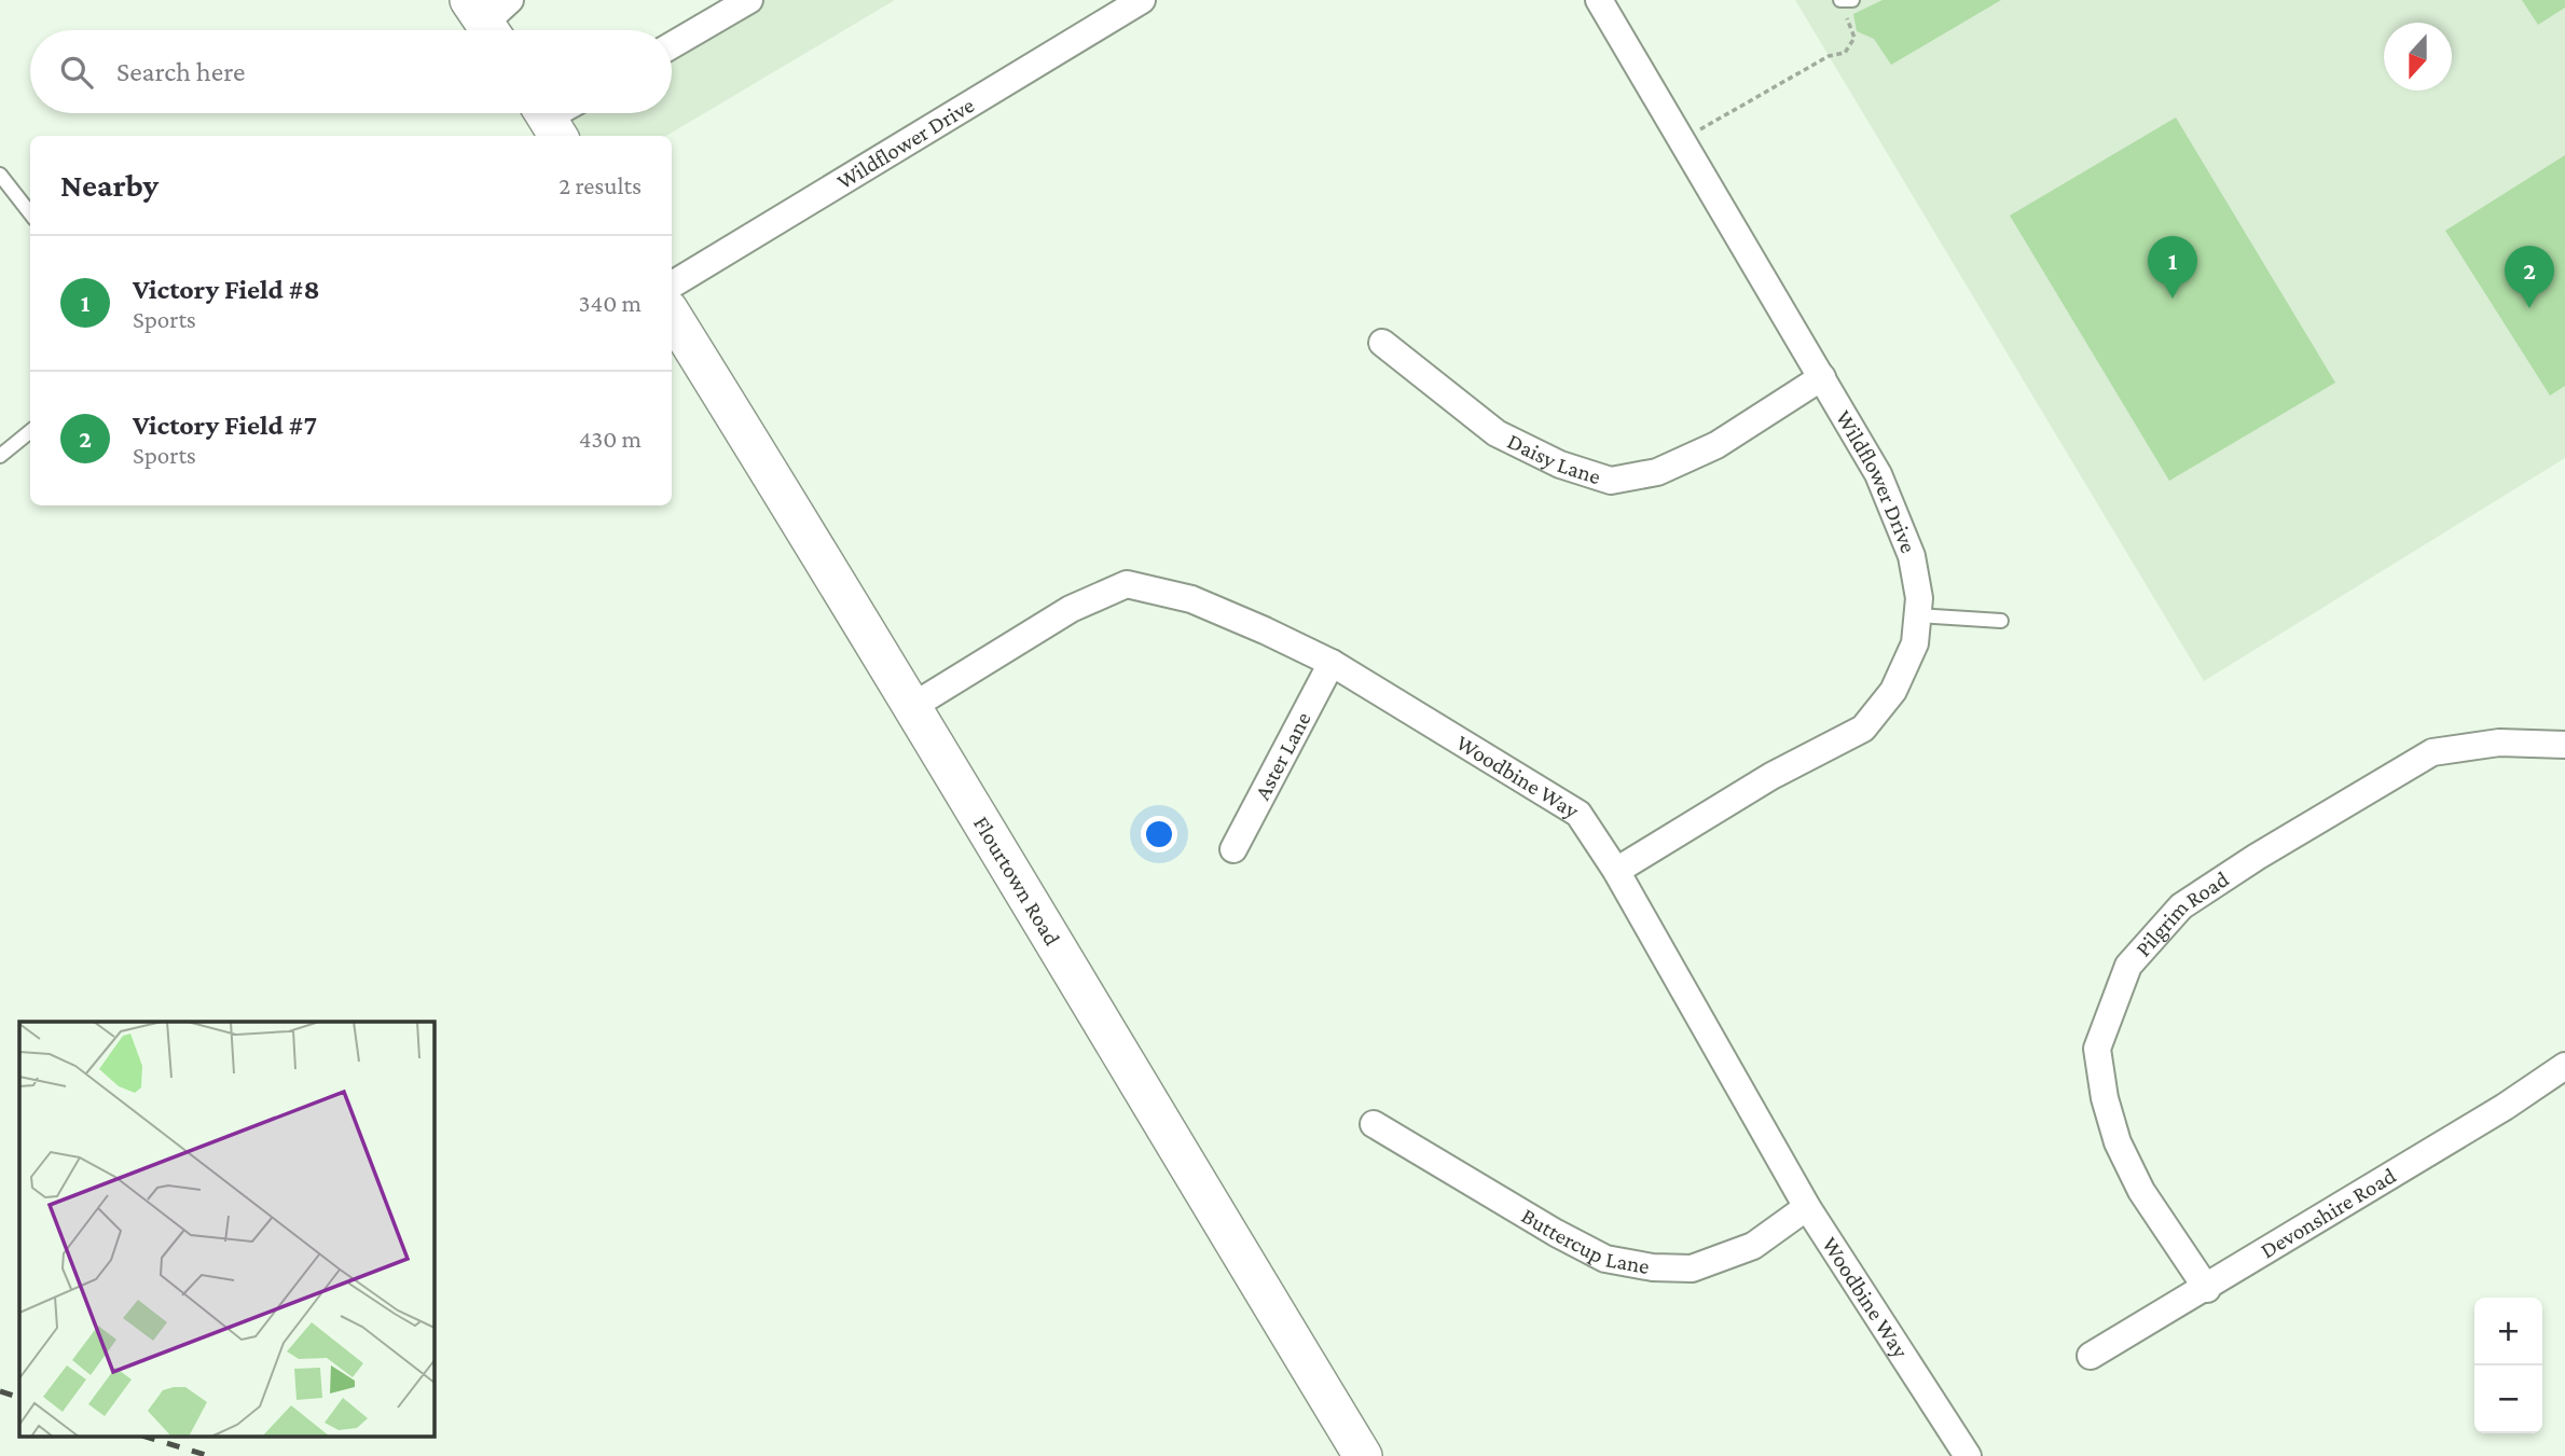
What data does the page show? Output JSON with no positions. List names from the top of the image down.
{
  "streets": {
    "main road": ["Flourtown Road"],
    "street": [
      "Wildflower Drive",
      "Daisy Lane",
      "Aster Lane",
      "Woodbine Way",
      "Pilgrim Road",
      "Devonshire Road",
      "Buttercup Lane"
    ]
  },
  "crossings": [
    ["Wildflower Drive", "Daisy Lane"],
    ["Wildflower Drive", "Woodbine Way"],
    ["Aster Lane", "Woodbine Way"],
    ["Woodbine Way", "Flourtown Road"],
    ["Woodbine Way", "Buttercup Lane"],
    ["Pilgrim Road", "Devonshire Road"]
  ],
  "north": "bottom",
  "page": {
    "search": "Search here",
    "heading": ["Nearby", "2 results"],
    "list": [
      {
        "mark": "1",
        "name": "Victory Field #8",
        "note": "Sports",
        "value": "340 m"
      },
      {
        "mark": "2",
        "name": "Victory Field #7",
        "note": "Sports",
        "value": "430 m"
      }
    ],
    "pins": ["1", "2"],
    "map_buttons": ["+", "−"]
  }
}
